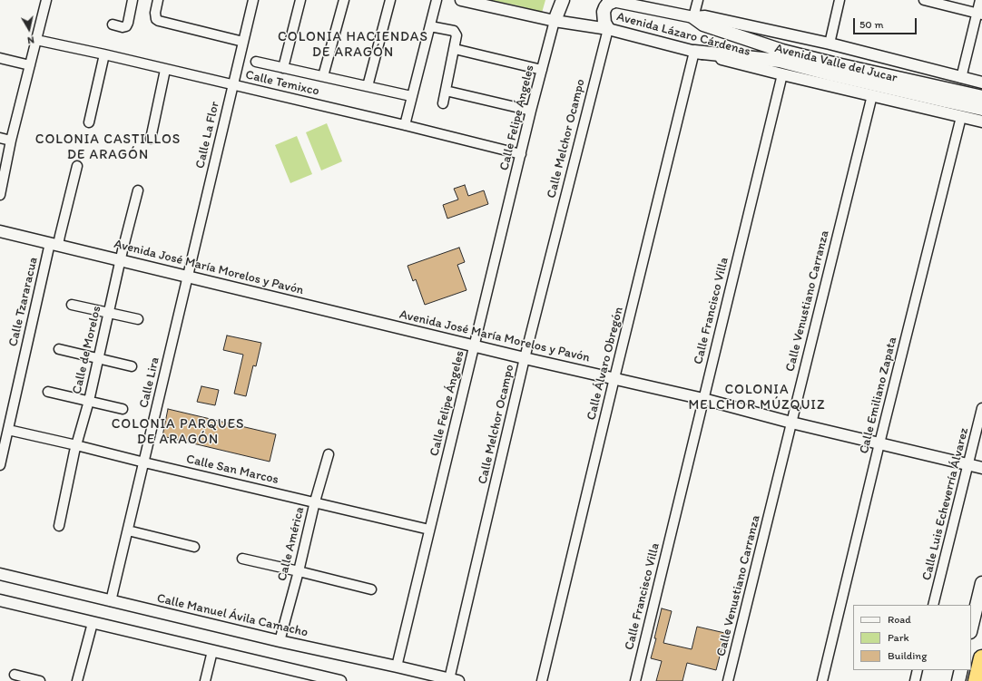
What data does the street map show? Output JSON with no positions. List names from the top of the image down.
{
  "streets": {
    "main road": ["Avenida Valle del Jucar"],
    "street": [
      "Avenida Lázaro Cárdenas",
      "Calle Temixco",
      "Calle Felipe Ángeles",
      "Calle La Flor",
      "Calle Melchor Ocampo",
      "Avenida José María Morelos y Pavón",
      "Calle Venustiano Carranza",
      "Calle Tzararacua",
      "Calle Francisco Villa",
      "Calle de Morelos",
      "Calle Álvaro Obregón",
      "Calle Lira",
      "Calle Emiliano Zapata",
      "Calle San Marcos",
      "Calle Luis Echeverría Álvarez",
      "Calle América",
      "Calle Manuel Ávila Camacho"
    ]
  },
  "crossings": [
    ["Avenida Lázaro Cárdenas", "Avenida Valle del Jucar"],
    ["Avenida Lázaro Cárdenas", "Calle Felipe Ángeles"],
    ["Avenida Lázaro Cárdenas", "Calle Melchor Ocampo"],
    ["Avenida Lázaro Cárdenas", "Calle Venustiano Carranza"],
    ["Avenida Lázaro Cárdenas", "Calle Francisco Villa"],
    ["Avenida Lázaro Cárdenas", "Calle Álvaro Obregón"],
    ["Avenida Lázaro Cárdenas", "Calle Emiliano Zapata"],
    ["Avenida Valle del Jucar", "Calle Álvaro Obregón"],
    ["Calle Temixco", "Calle Felipe Ángeles"],
    ["Calle Temixco", "Calle La Flor"],
    ["Calle Felipe Ángeles", "Avenida José María Morelos y Pavón"],
    ["Calle Felipe Ángeles", "Calle San Marcos"],
    ["Calle Felipe Ángeles", "Calle Manuel Ávila Camacho"],
    ["Calle La Flor", "Avenida José María Morelos y Pavón"],
    ["Calle La Flor", "Calle Lira"],
    ["Calle Melchor Ocampo", "Avenida José María Morelos y Pavón"],
    ["Calle Melchor Ocampo", "Calle Manuel Ávila Camacho"],
    ["Avenida José María Morelos y Pavón", "Calle Venustiano Carranza"],
    ["Avenida José María Morelos y Pavón", "Calle Tzararacua"],
    ["Avenida José María Morelos y Pavón", "Calle Francisco Villa"],
    ["Avenida José María Morelos y Pavón", "Calle de Morelos"],
    ["Avenida José María Morelos y Pavón", "Calle Álvaro Obregón"],
    ["Avenida José María Morelos y Pavón", "Calle Lira"],
    ["Avenida José María Morelos y Pavón", "Calle Emiliano Zapata"],
    ["Avenida José María Morelos y Pavón", "Calle Luis Echeverría Álvarez"],
    ["Calle Tzararacua", "Calle San Marcos"],
    ["Calle de Morelos", "Calle San Marcos"],
    ["Calle Lira", "Calle San Marcos"],
    ["Calle Lira", "Calle Manuel Ávila Camacho"],
    ["Calle San Marcos", "Calle América"],
    ["Calle América", "Calle Manuel Ávila Camacho"]
  ],
  "districts": [
    "COLONIA HACIENDAS DE ARAGÓN",
    "COLONIA CASTILLOS DE ARAGÓN",
    "COLONIA MELCHOR MÚZQUIZ",
    "COLONIA PARQUES DE ARAGÓN"
  ],
  "legend": ["Road", "Park", "Building"],
  "scale_bar": "50 m",
  "north": "bottom"
}
